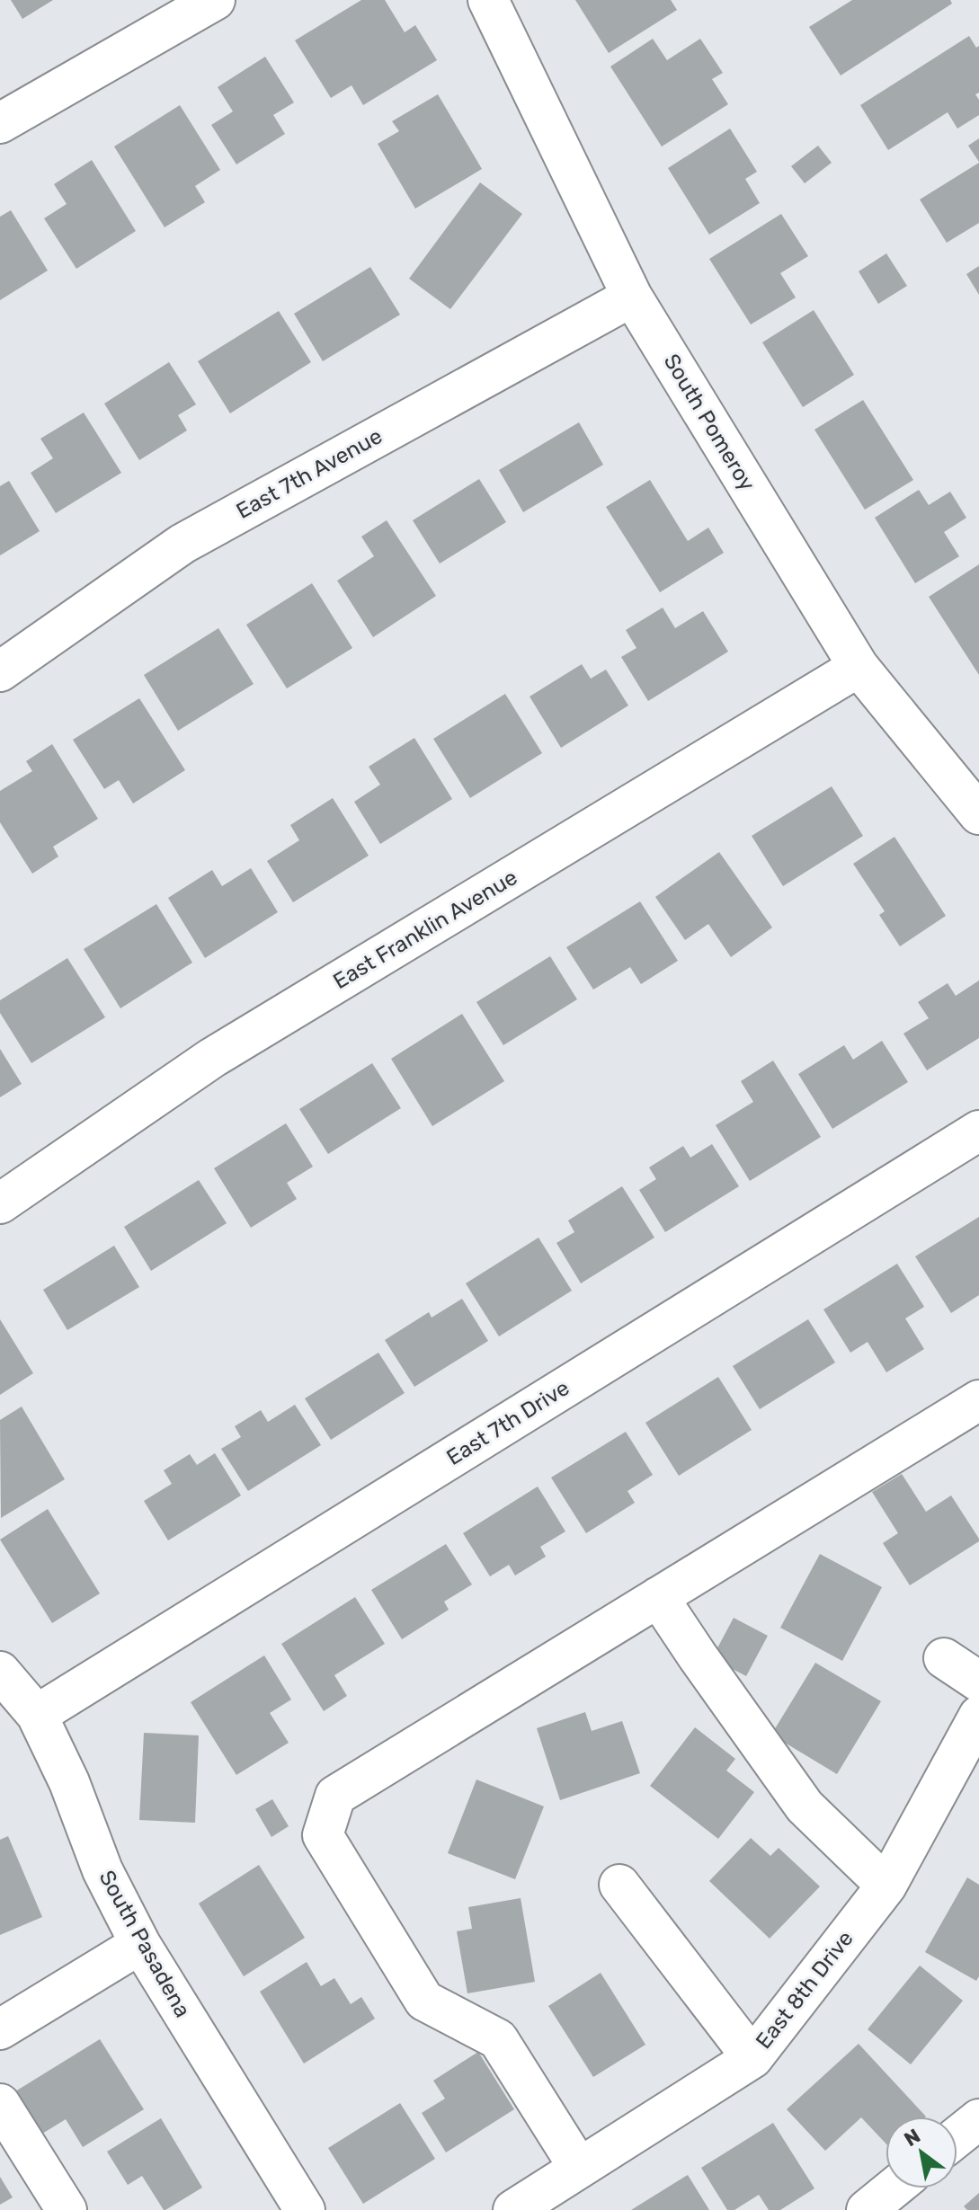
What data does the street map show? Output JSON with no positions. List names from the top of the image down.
{
  "streets": {
    "street": [
      "South Pomeroy",
      "East 7th Avenue",
      "East Franklin Avenue",
      "East 7th Drive",
      "South Pasadena",
      "East 8th Drive"
    ]
  },
  "crossings": [
    ["South Pomeroy", "East 7th Avenue"],
    ["South Pomeroy", "East Franklin Avenue"],
    ["East 7th Drive", "South Pasadena"]
  ],
  "north": "top left"
}
